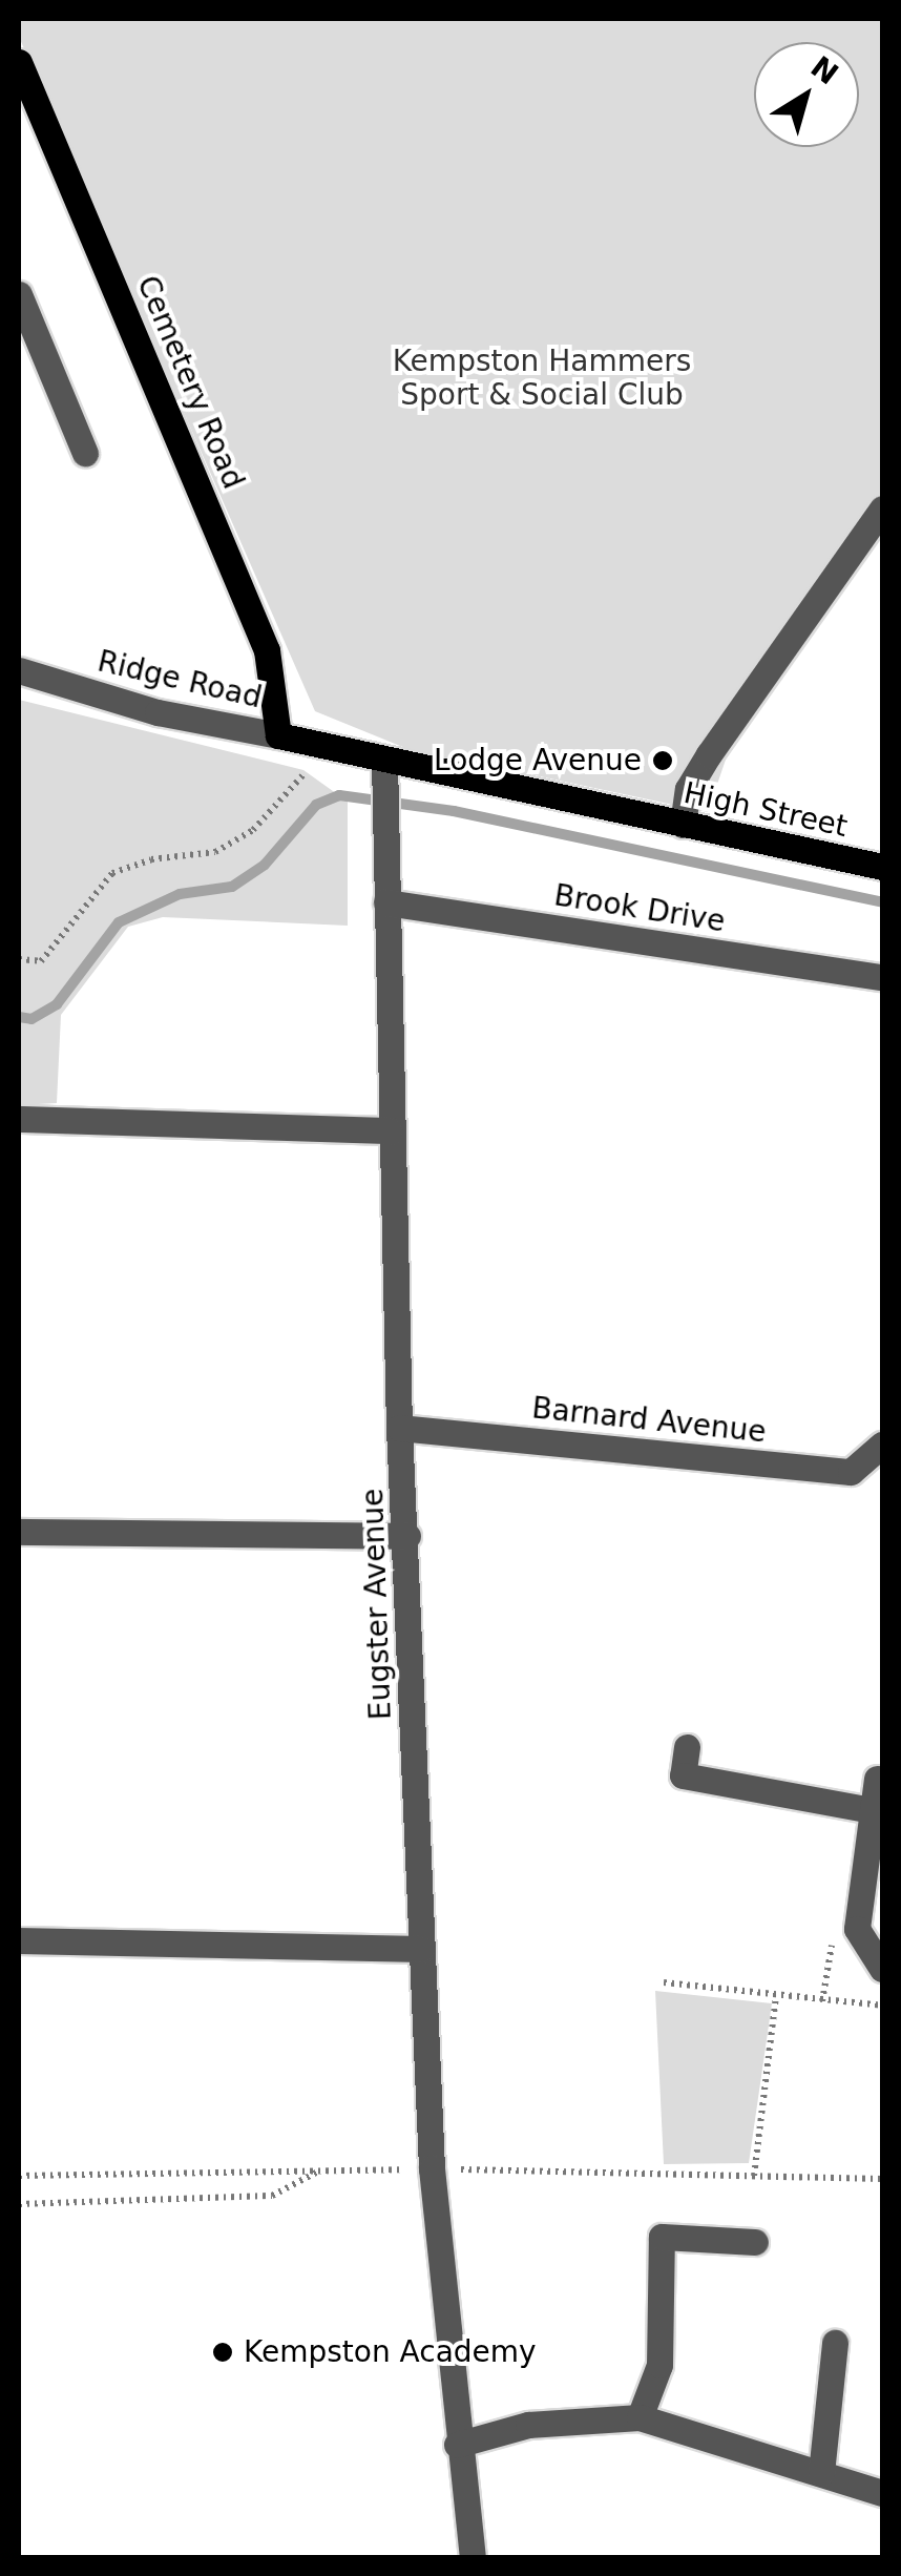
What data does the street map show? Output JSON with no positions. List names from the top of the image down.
{
  "streets": {
    "main road": ["Cemetery Road", "Ridge Road", "High Street"],
    "street": ["Brook Drive", "Barnard Avenue", "Eugster Avenue"]
  },
  "crossings": [
    ["Cemetery Road", "Ridge Road"],
    ["Ridge Road", "High Street"],
    ["High Street", "Eugster Avenue"],
    ["Brook Drive", "Eugster Avenue"],
    ["Barnard Avenue", "Eugster Avenue"]
  ],
  "parks": ["Kempston Hammers Sport & Social Club"],
  "places": ["Lodge Avenue", "Kempston Academy"],
  "north": "top right"
}
